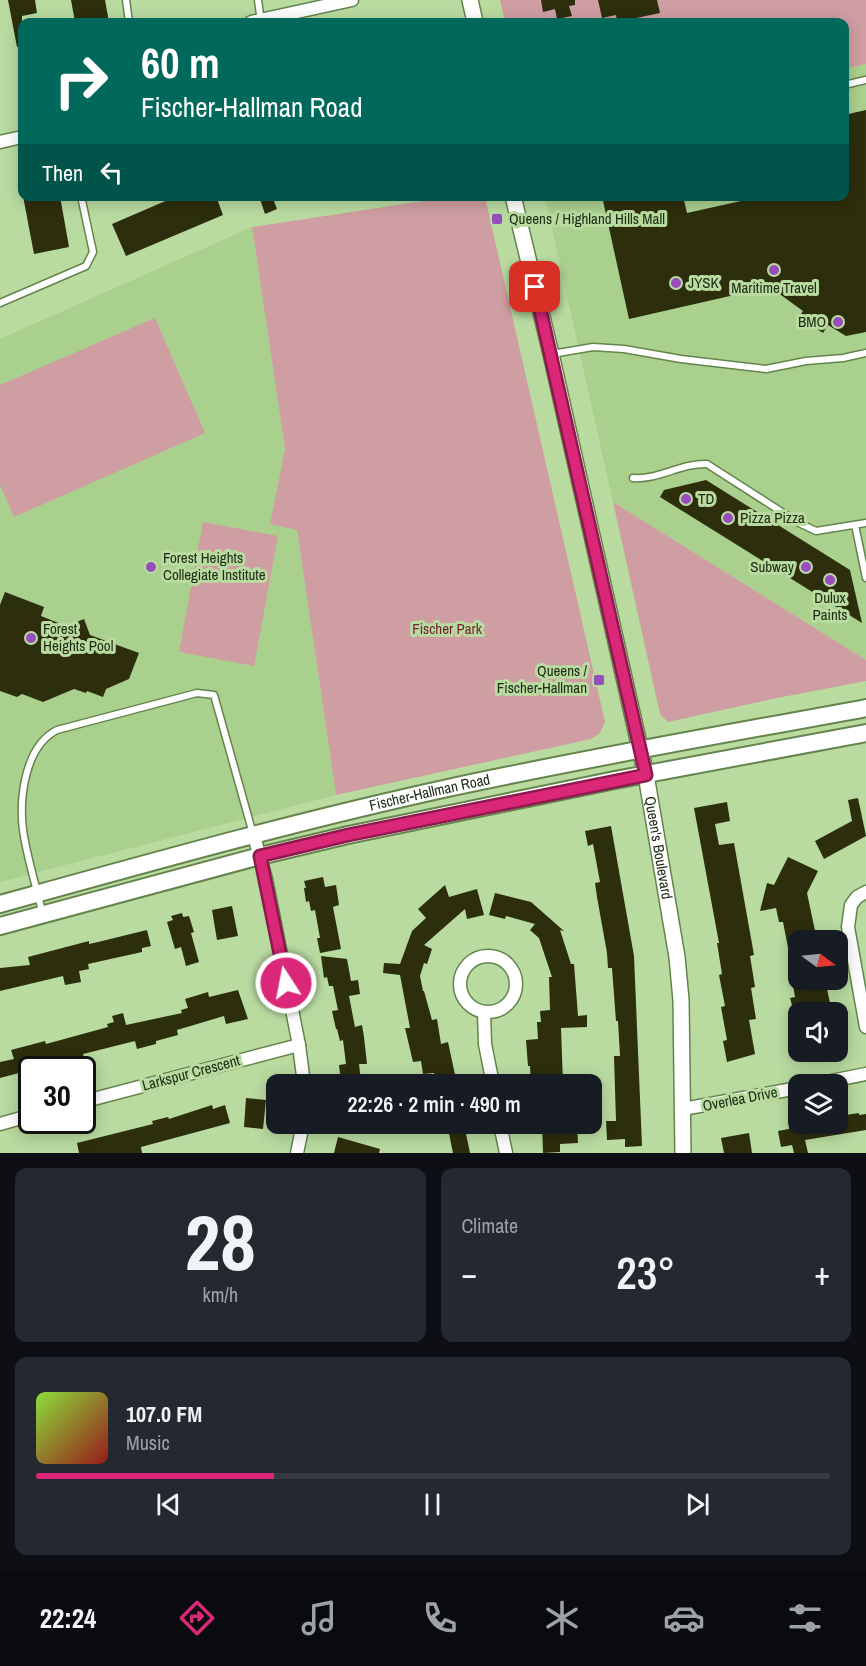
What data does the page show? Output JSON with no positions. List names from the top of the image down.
{
  "streets": {
    "main road": ["Fischer-Hallman Road"],
    "street": ["Queen's Boulevard", "Larkspur Crescent", "Overlea Drive"]
  },
  "crossings": [
    ["Fischer-Hallman Road", "Queen's Boulevard"],
    ["Queen's Boulevard", "Overlea Drive"]
  ],
  "parks": ["Fischer Park"],
  "places": {
    "transit": ["Queens / Highland Hills Mall", "Queens / Fischer-Hallman"],
    "other": [
      "Maritime Travel",
      "JYSK",
      "BMO",
      "TD",
      "Pizza Pizza",
      "Forest Heights Collegiate Institute",
      "Subway",
      "Dulux Paints",
      "Forest Heights Pool"
    ]
  },
  "north": "right",
  "page": {
    "turn": ["60 m", "Fischer-Hallman Road"],
    "then": "Then",
    "limit": "30",
    "trip": "22:26 · 2 min · 490 m",
    "tile": [
      ["28", "km/h"],
      "Climate"
    ],
    "heat": ["−", "23°", "+"],
    "song": ["107.0 FM", "Music"],
    "tabs": "22:24"
  }
}
